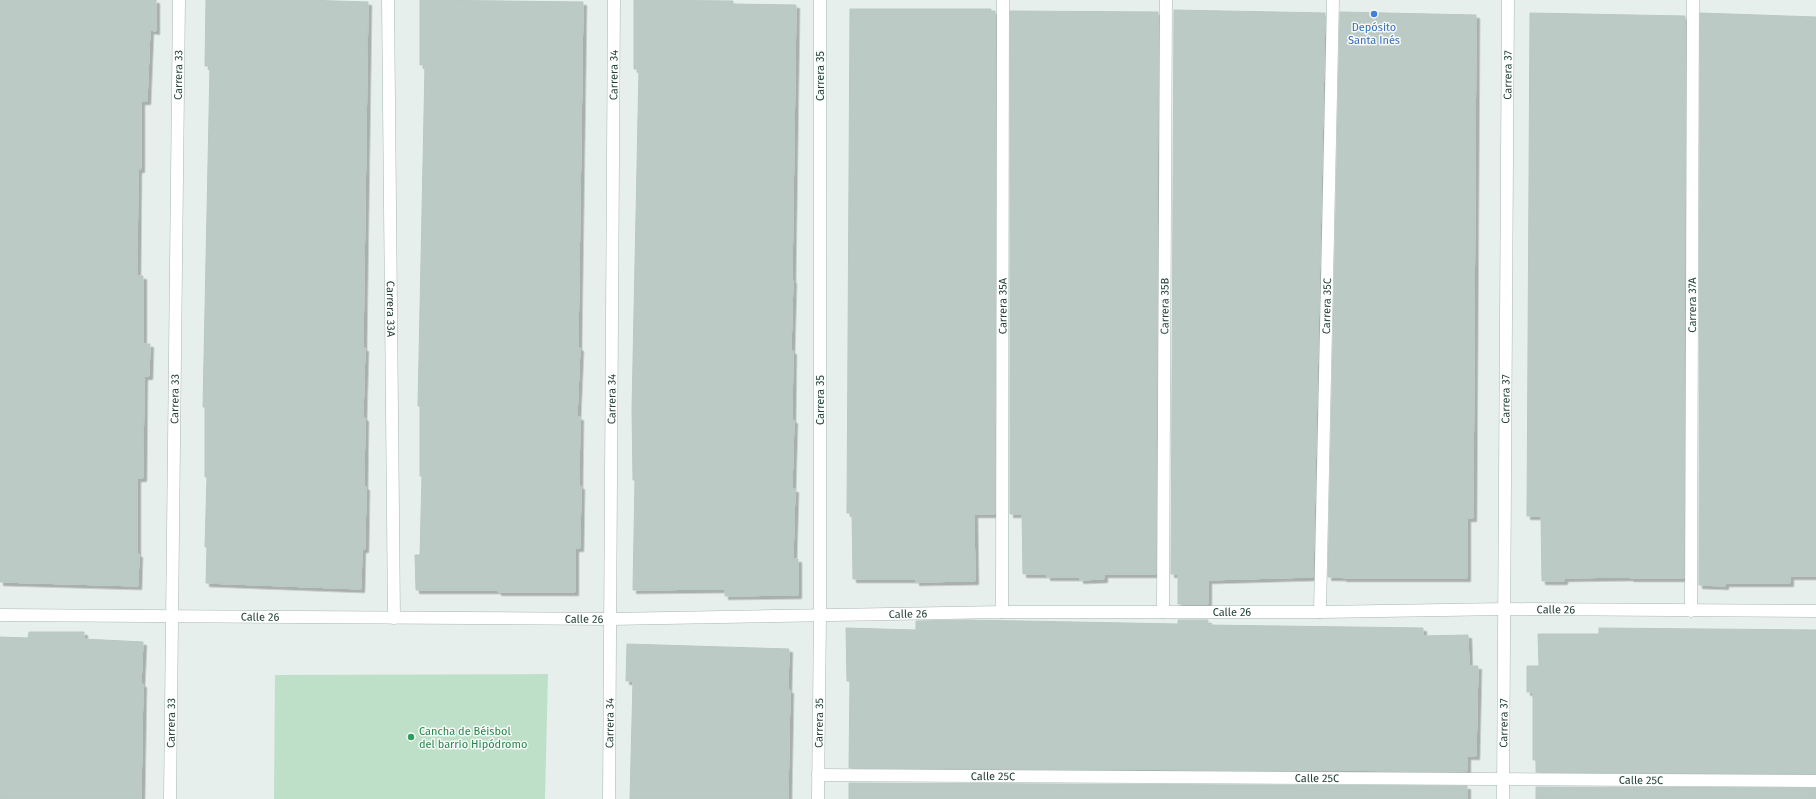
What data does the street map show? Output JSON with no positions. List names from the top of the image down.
{
  "streets": {
    "street": [
      "Carrera 33",
      "Carrera 34",
      "Carrera 35",
      "Carrera 37",
      "Carrera 37A",
      "Carrera 35A",
      "Carrera 35B",
      "Carrera 35C",
      "Carrera 33A",
      "Calle 26",
      "Calle 25C"
    ]
  },
  "crossings": [
    ["Carrera 33", "Calle 26"],
    ["Carrera 34", "Calle 26"],
    ["Carrera 35", "Calle 26"],
    ["Carrera 35", "Calle 25C"],
    ["Carrera 37", "Calle 26"],
    ["Carrera 37", "Calle 25C"],
    ["Carrera 37A", "Calle 26"],
    ["Carrera 35A", "Calle 26"],
    ["Carrera 35B", "Calle 26"],
    ["Carrera 35C", "Calle 26"],
    ["Carrera 33A", "Calle 26"]
  ],
  "places": ["Depósito Santa Inés", "Cancha de Béisbol del barrio Hipódromo"]
}
